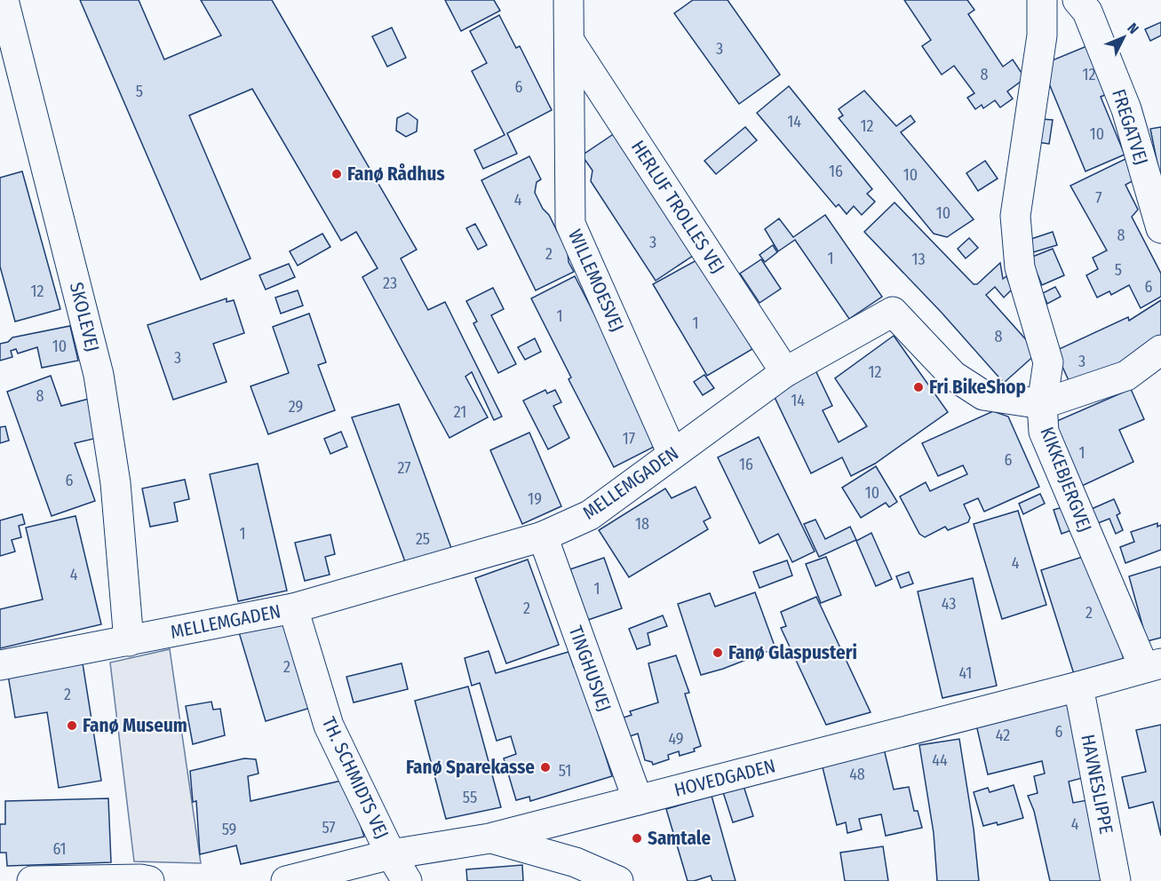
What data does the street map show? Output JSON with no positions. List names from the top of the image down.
{
  "streets": {
    "street": [
      "FREGATVEJ",
      "HERLUF TROLLES VEJ",
      "WILLEMOESVEJ",
      "SKOLEVEJ",
      "KIKKEBJERGVEJ",
      "MELLEMGADEN",
      "TINGHUSVEJ",
      "TH. SCHMIDTS VEJ",
      "HOVEDGADEN",
      "HAVNESLIPPE"
    ]
  },
  "crossings": [
    ["HERLUF TROLLES VEJ", "WILLEMOESVEJ"],
    ["HERLUF TROLLES VEJ", "MELLEMGADEN"],
    ["WILLEMOESVEJ", "MELLEMGADEN"],
    ["SKOLEVEJ", "MELLEMGADEN"],
    ["KIKKEBJERGVEJ", "MELLEMGADEN"],
    ["KIKKEBJERGVEJ", "HOVEDGADEN"],
    ["MELLEMGADEN", "TINGHUSVEJ"],
    ["MELLEMGADEN", "TH. SCHMIDTS VEJ"],
    ["TINGHUSVEJ", "HOVEDGADEN"],
    ["TH. SCHMIDTS VEJ", "HOVEDGADEN"],
    ["HOVEDGADEN", "HAVNESLIPPE"]
  ],
  "places": [
    "Fanø Rådhus",
    "Fri BikeShop",
    "Fanø Glaspusteri",
    "Fanø Museum",
    "Fanø Sparekasse",
    "Samtale"
  ],
  "house_numbers": [
    "3",
    "8",
    "12",
    "6",
    "5",
    "14",
    "12",
    "10",
    "16",
    "10",
    "7",
    "4",
    "10",
    "8",
    "3",
    "2",
    "1",
    "13",
    "5",
    "23",
    "6",
    "12",
    "1",
    "1",
    "8",
    "10",
    "3",
    "3",
    "12",
    "8",
    "14",
    "29",
    "21",
    "17",
    "1",
    "6",
    "16",
    "27",
    "6",
    "10",
    "19",
    "18",
    "1",
    "25",
    "4",
    "4",
    "1",
    "43",
    "2",
    "2",
    "2",
    "41",
    "2",
    "6",
    "42",
    "49",
    "44",
    "51",
    "48",
    "55",
    "4",
    "57",
    "59",
    "61"
  ],
  "north": "top right"
}
